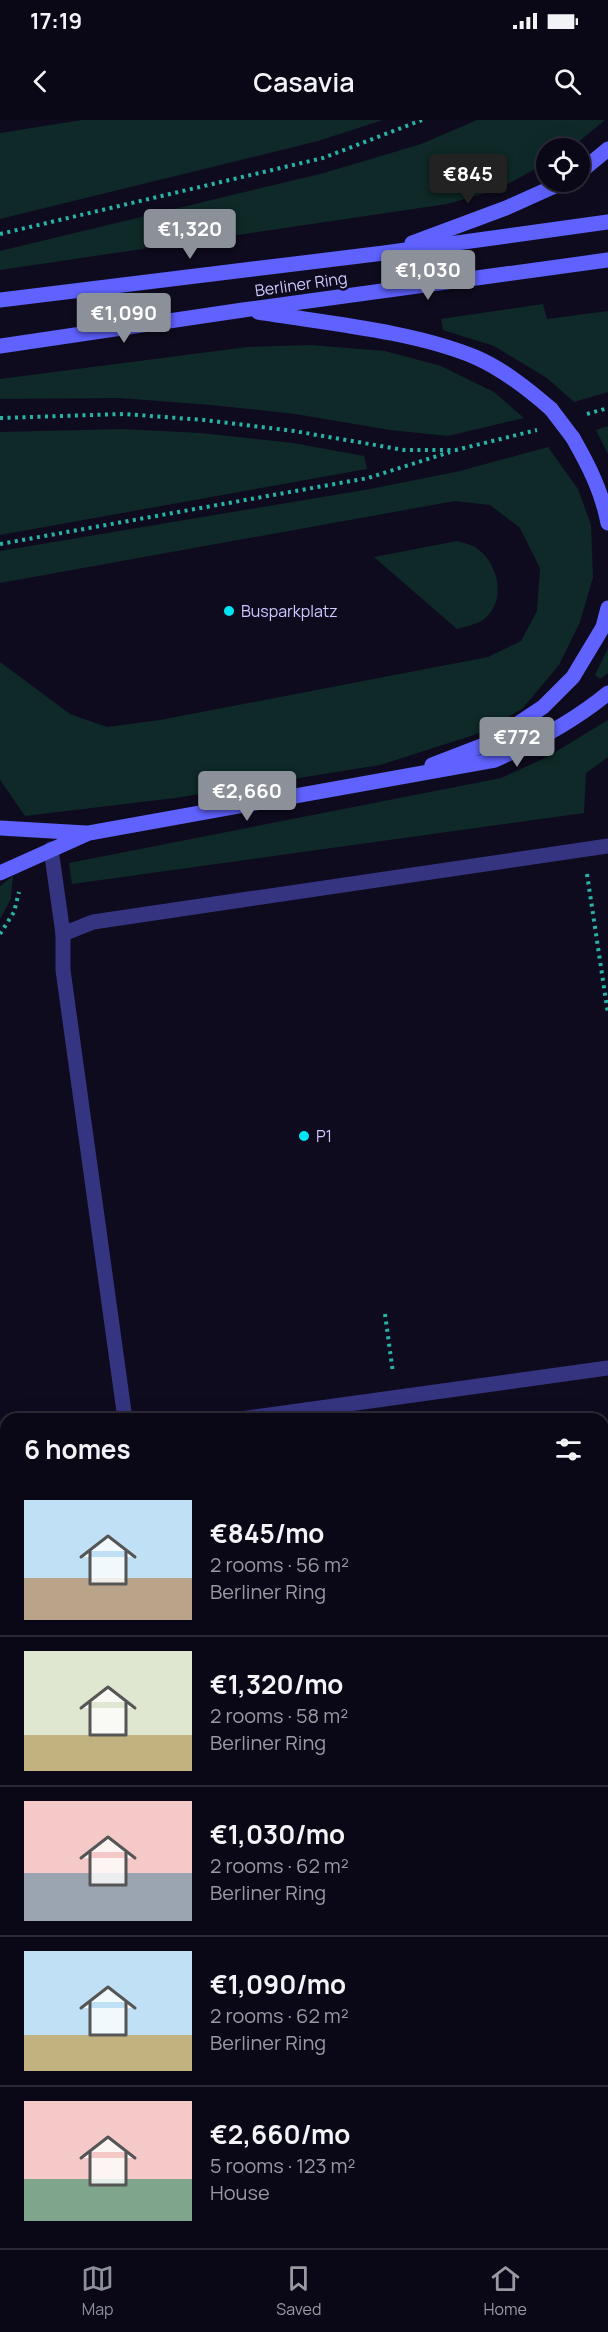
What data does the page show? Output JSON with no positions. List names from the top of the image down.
{
  "streets": {
    "main road": ["Berliner Ring"]
  },
  "places": ["Busparkplatz", "P1"],
  "page": {
    "status": "17:19",
    "header": "Casavia",
    "price": [
      "€845",
      "€1,320",
      "€1,030",
      "€1,090",
      "€772",
      "€2,660"
    ],
    "heading": "6 homes",
    "list": [
      {
        "name": "€845/mo",
        "note": "2 rooms · 56 m² · Berliner Ring"
      },
      {
        "name": "€1,320/mo",
        "note": "2 rooms · 58 m² · Berliner Ring"
      },
      {
        "name": "€1,030/mo",
        "note": "2 rooms · 62 m² · Berliner Ring"
      },
      {
        "name": "€1,090/mo",
        "note": "2 rooms · 62 m² · Berliner Ring"
      },
      {
        "name": "€2,660/mo",
        "note": "5 rooms · 123 m² · House"
      }
    ],
    "tabs": ["Map", "Saved", "Home"]
  }
}
